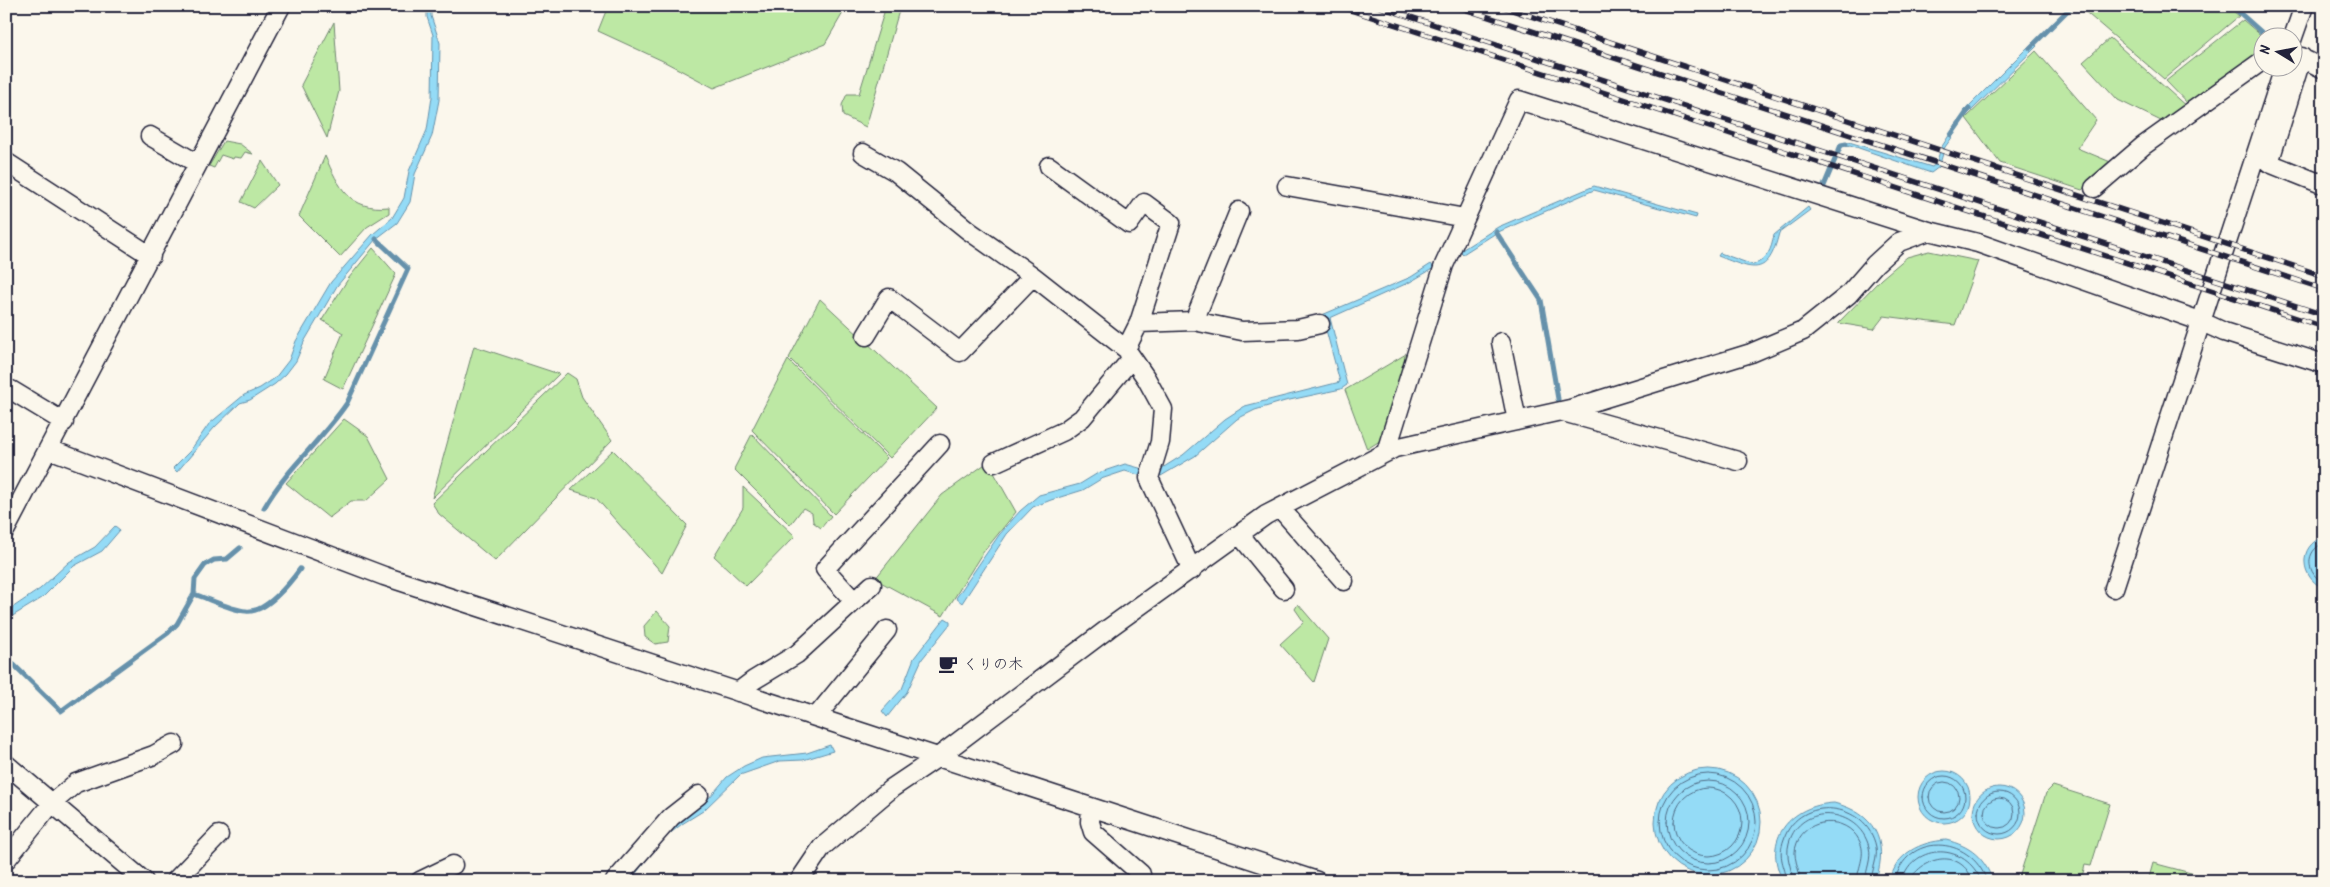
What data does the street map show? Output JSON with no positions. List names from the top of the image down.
{
  "places": {
    "cafe": ["くりの木"]
  },
  "north": "left"
}
